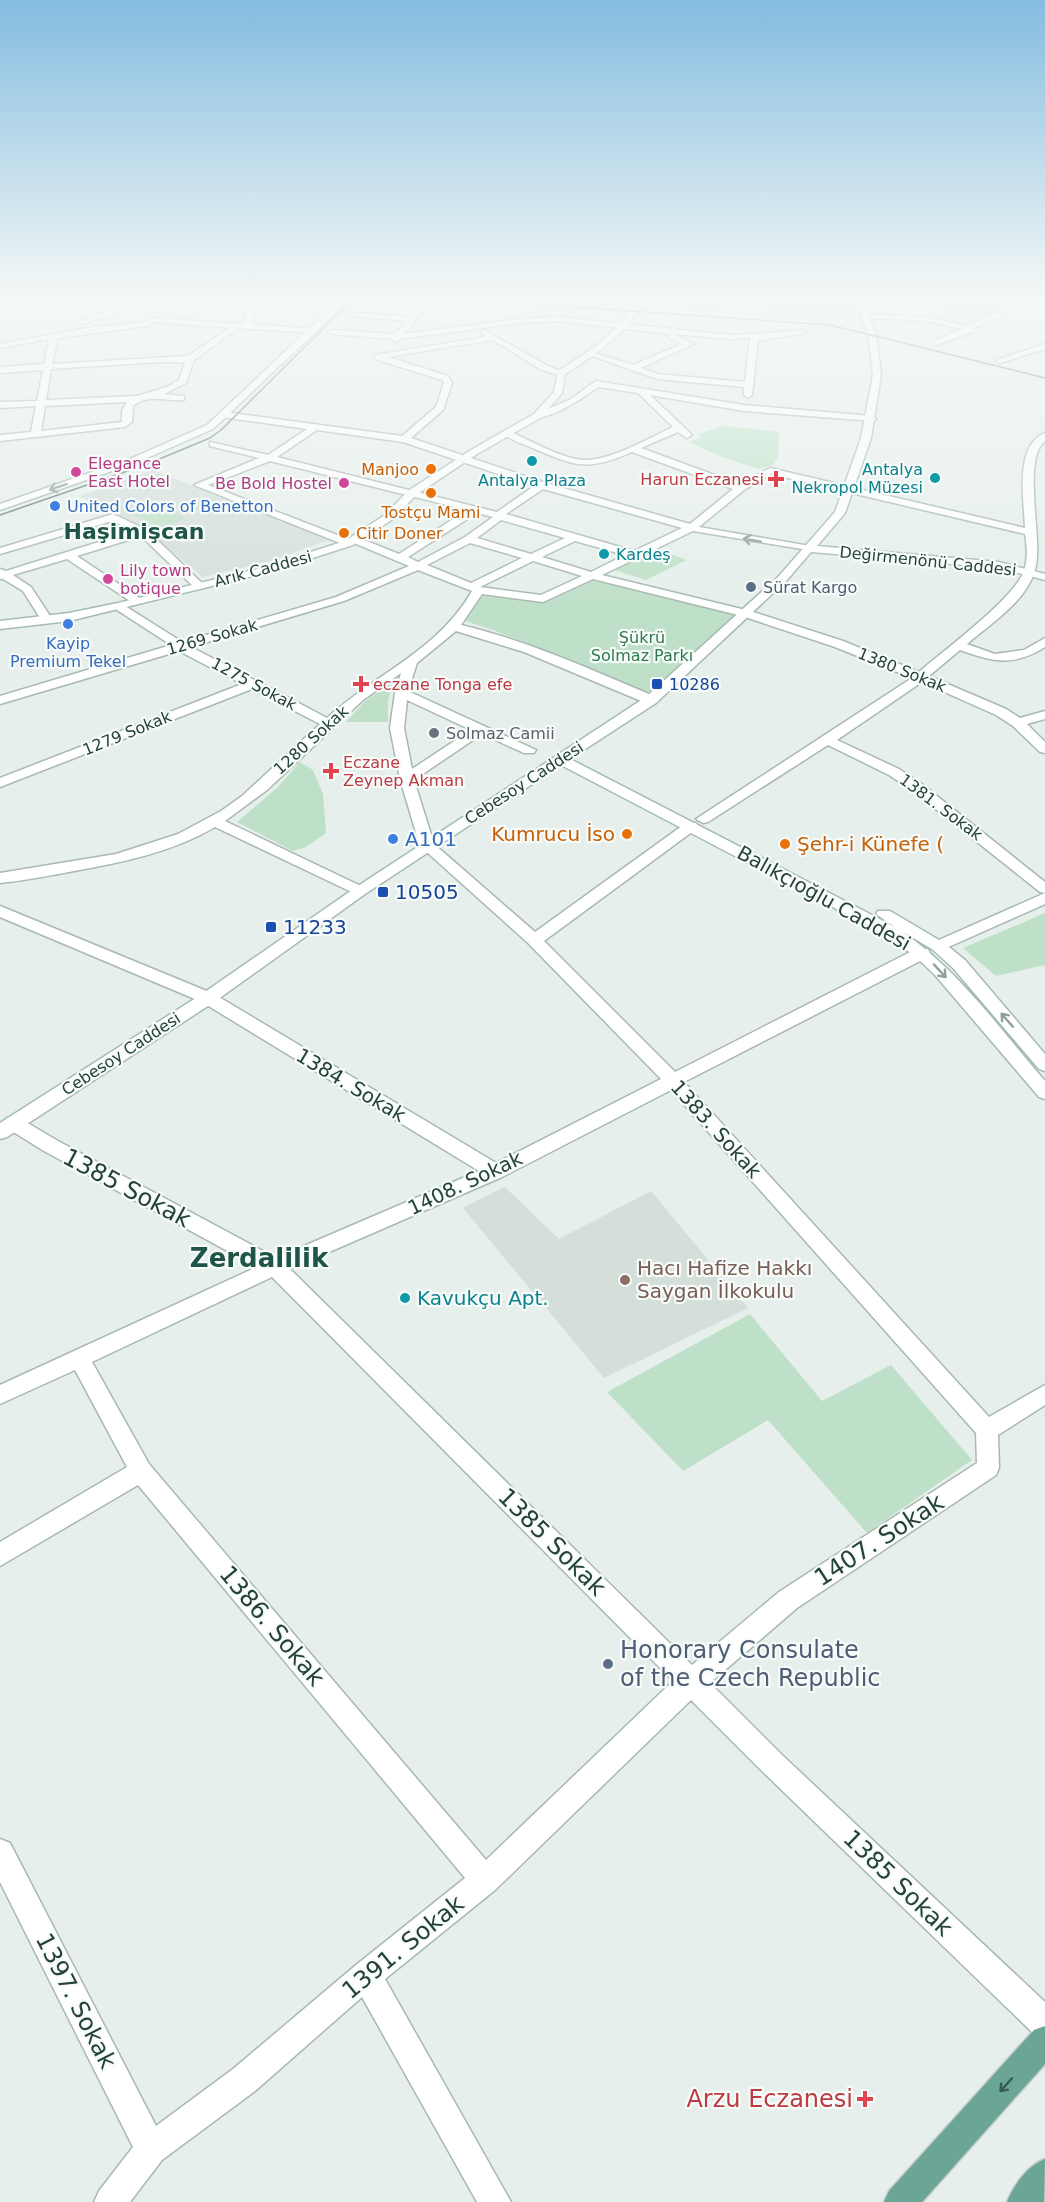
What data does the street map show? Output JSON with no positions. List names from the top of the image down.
{
  "streets": {
    "street": [
      "Değirmenönü Caddesi",
      "Arık Caddesi",
      "1269 Sokak",
      "1380 Sokak",
      "1275 Sokak",
      "1279 Sokak",
      "1280 Sokak",
      "Cebesoy Caddesi",
      "1381. Sokak",
      "Balıkçıoğlu Caddesi",
      "1384. Sokak",
      "1383. Sokak",
      "1408. Sokak",
      "1385 Sokak",
      "1407. Sokak",
      "1386. Sokak",
      "1391. Sokak",
      "1397. Sokak"
    ]
  },
  "crossings": [
    ["Değirmenönü Caddesi", "Arık Caddesi"],
    ["Değirmenönü Caddesi", "1269 Sokak"],
    ["Değirmenönü Caddesi", "Cebesoy Caddesi"],
    ["Arık Caddesi", "1275 Sokak"],
    ["1269 Sokak", "1380 Sokak"],
    ["1269 Sokak", "1275 Sokak"],
    ["1380 Sokak", "Cebesoy Caddesi"],
    ["1275 Sokak", "1279 Sokak"],
    ["1275 Sokak", "1280 Sokak"],
    ["Cebesoy Caddesi", "Balıkçıoğlu Caddesi"],
    ["Cebesoy Caddesi", "1384. Sokak"],
    ["Cebesoy Caddesi", "1383. Sokak"],
    ["Cebesoy Caddesi", "1385 Sokak"],
    ["Balıkçıoğlu Caddesi", "1408. Sokak"],
    ["1384. Sokak", "1408. Sokak"],
    ["1383. Sokak", "1408. Sokak"],
    ["1383. Sokak", "1407. Sokak"],
    ["1408. Sokak", "1385 Sokak"],
    ["1408. Sokak", "1386. Sokak"],
    ["1385 Sokak", "1407. Sokak"],
    ["1385 Sokak", "1391. Sokak"],
    ["1407. Sokak", "1391. Sokak"],
    ["1386. Sokak", "1391. Sokak"],
    ["1391. Sokak", "1397. Sokak"]
  ],
  "districts": ["Haşimişcan", "Zerdalilik"],
  "parks": ["Şükrü Solmaz Parkı"],
  "places": {
    "other": [
      "Antalya Plaza",
      "Manjoo",
      "Elegance East Hotel",
      "Antalya Nekropol Müzesi",
      "Be Bold Hostel",
      "Tostçu Mami",
      "United Colors of Benetton",
      "Citir Doner",
      "Kardeş",
      "Lily town botique",
      "Sürat Kargo",
      "Kayip Premium Tekel",
      "Solmaz Camii",
      "Kumrucu İso",
      "A101",
      "Şehr-i Künefe (",
      "Hacı Hafize Hakkı Saygan İlkokulu",
      "Kavukçu Apt.",
      "Honorary Consulate of the Czech Republic"
    ],
    "health": [
      "Harun Eczanesi",
      "eczane Tonga efe",
      "Eczane Zeynep Akman",
      "Arzu Eczanesi"
    ],
    "transit": ["10286", "10505", "11233"]
  }
}
